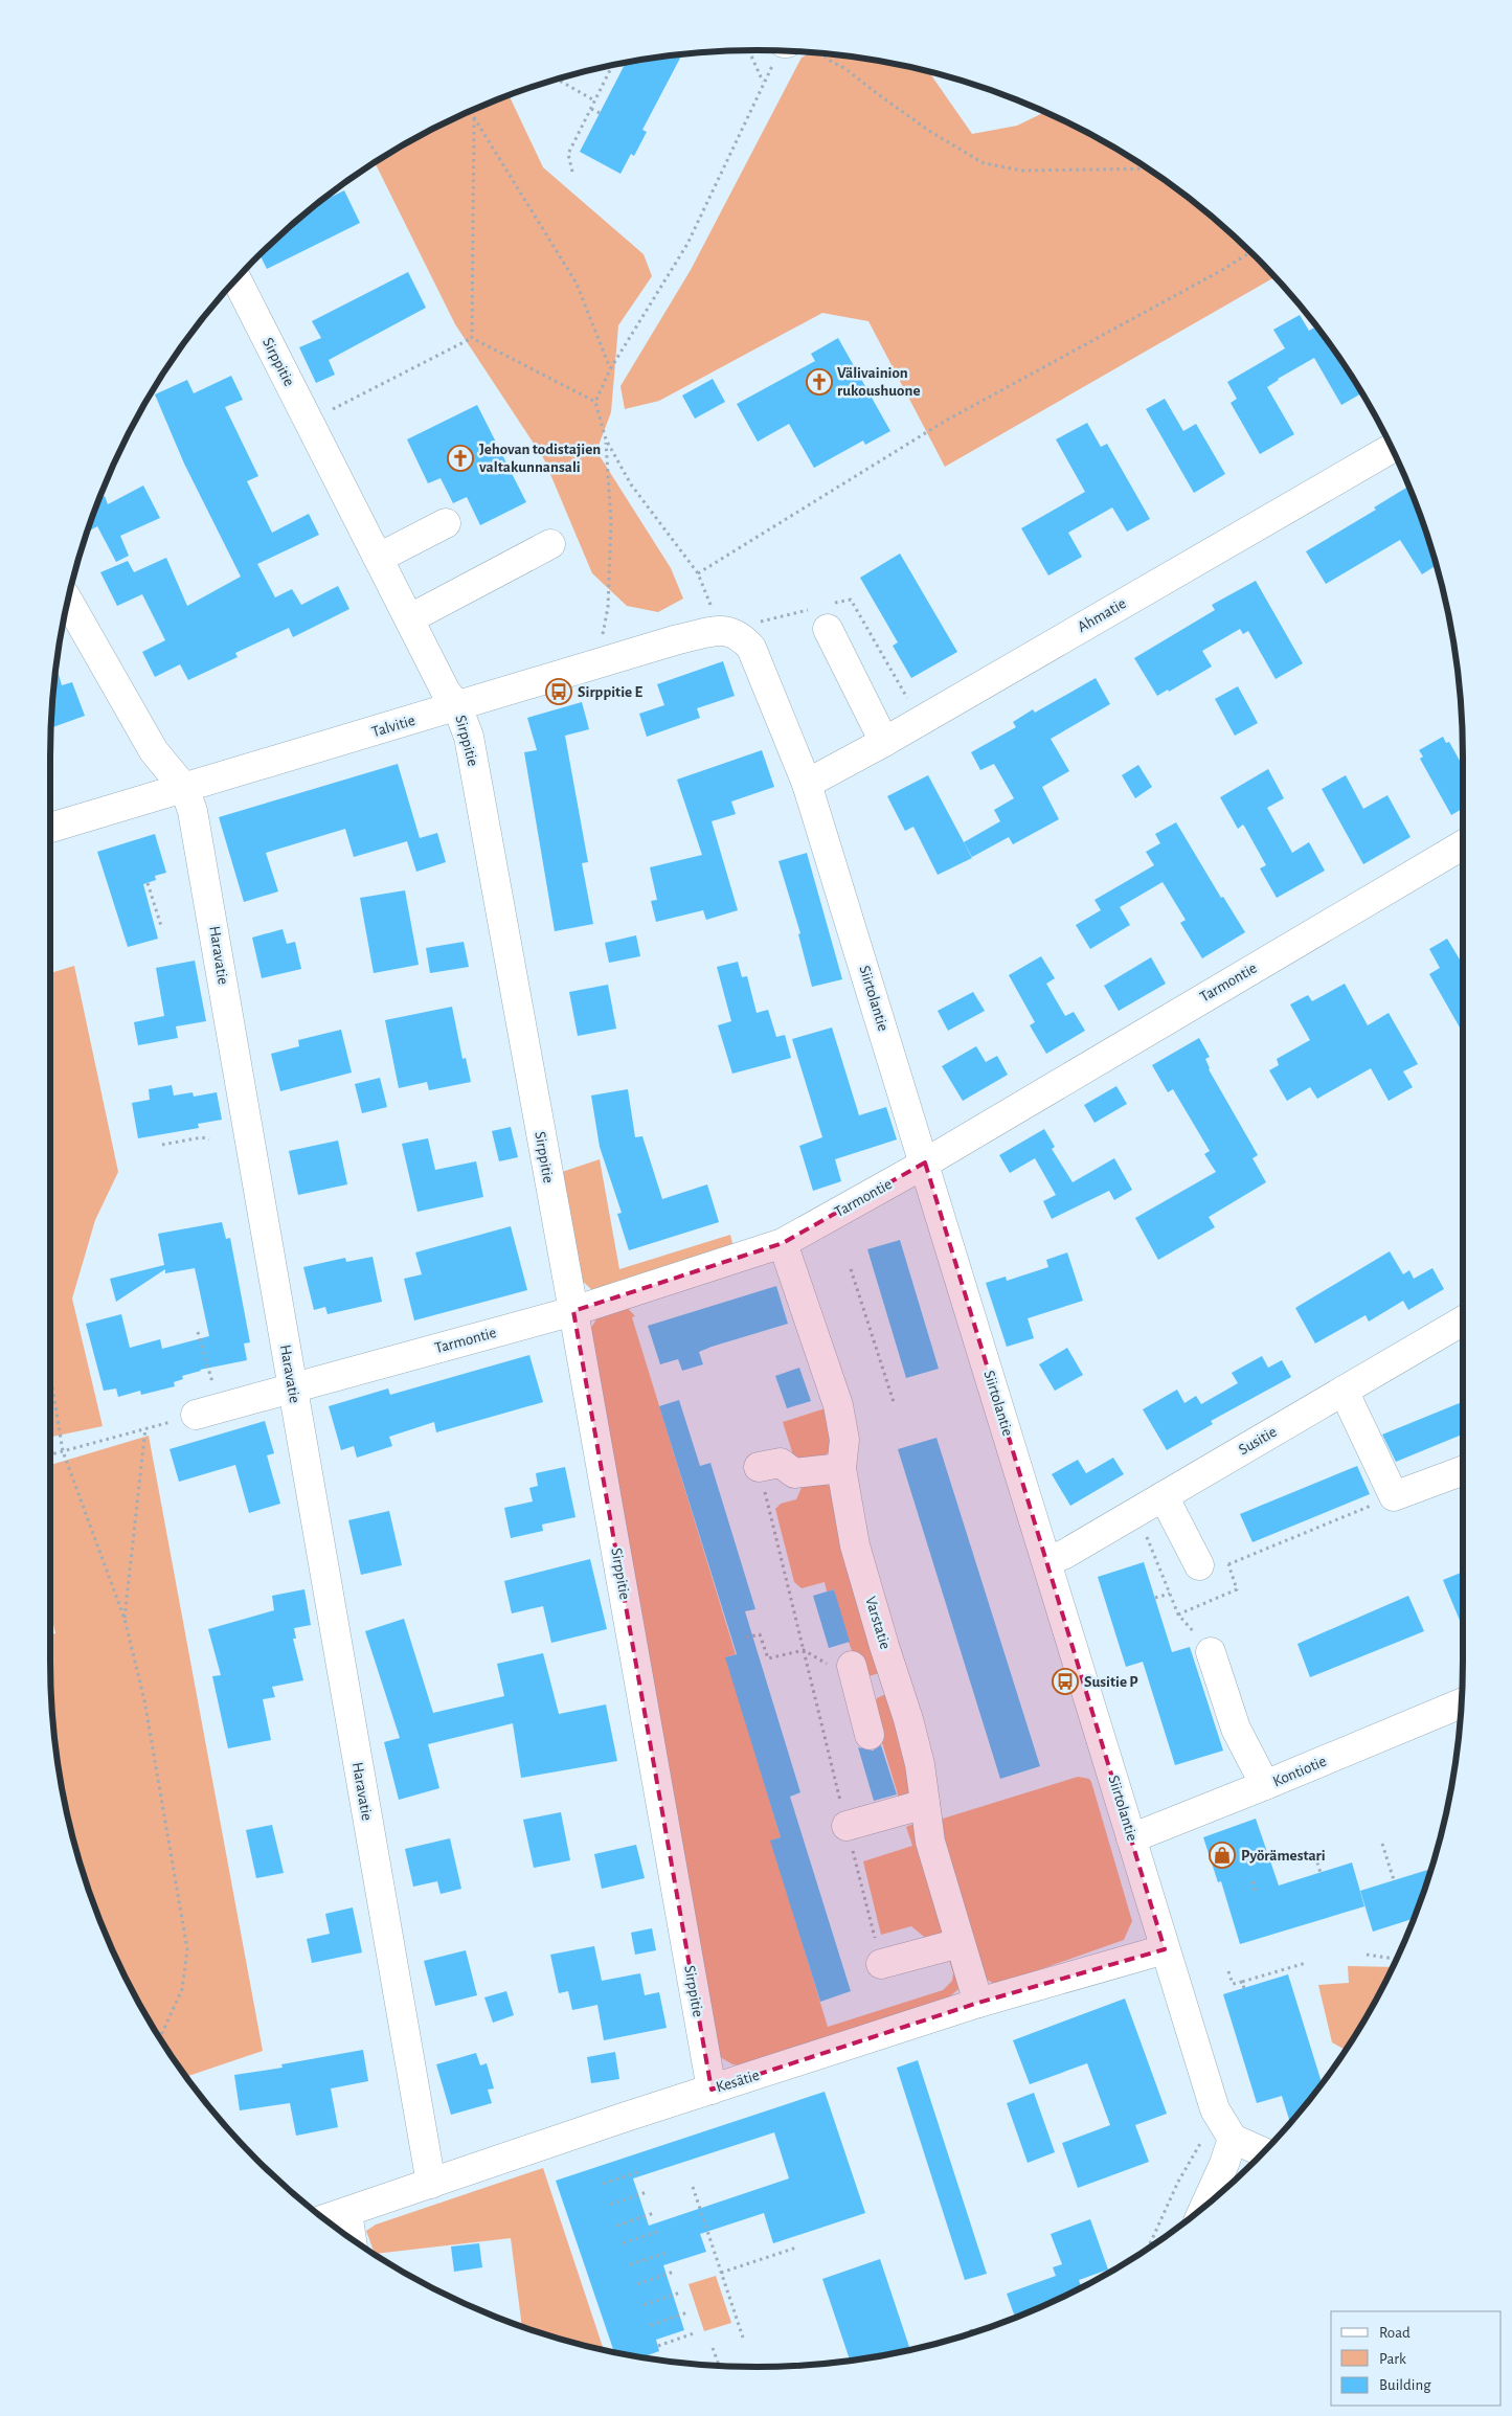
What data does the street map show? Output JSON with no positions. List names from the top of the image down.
{
  "streets": {
    "street": [
      "Sirppitie",
      "Ahmatie",
      "Talvitie",
      "Haravatie",
      "Tarmontie",
      "Siirtolantie",
      "Susitie",
      "Varstatie",
      "Kontiotie",
      "Kesätie"
    ]
  },
  "crossings": [
    ["Sirppitie", "Talvitie"],
    ["Sirppitie", "Tarmontie"],
    ["Sirppitie", "Kesätie"],
    ["Ahmatie", "Siirtolantie"],
    ["Talvitie", "Haravatie"],
    ["Talvitie", "Siirtolantie"],
    ["Haravatie", "Tarmontie"],
    ["Haravatie", "Kesätie"],
    ["Tarmontie", "Siirtolantie"],
    ["Tarmontie", "Varstatie"],
    ["Siirtolantie", "Susitie"],
    ["Siirtolantie", "Kontiotie"],
    ["Siirtolantie", "Kesätie"],
    ["Varstatie", "Kesätie"]
  ],
  "places": {
    "church": ["Välivainion rukoushuone", "Jehovan todistajien valtakunnansali"],
    "bus stop": ["Sirppitie E", "Susitie P"],
    "shop": ["Pyörämestari"]
  },
  "legend": ["Road", "Park", "Building"]
}
